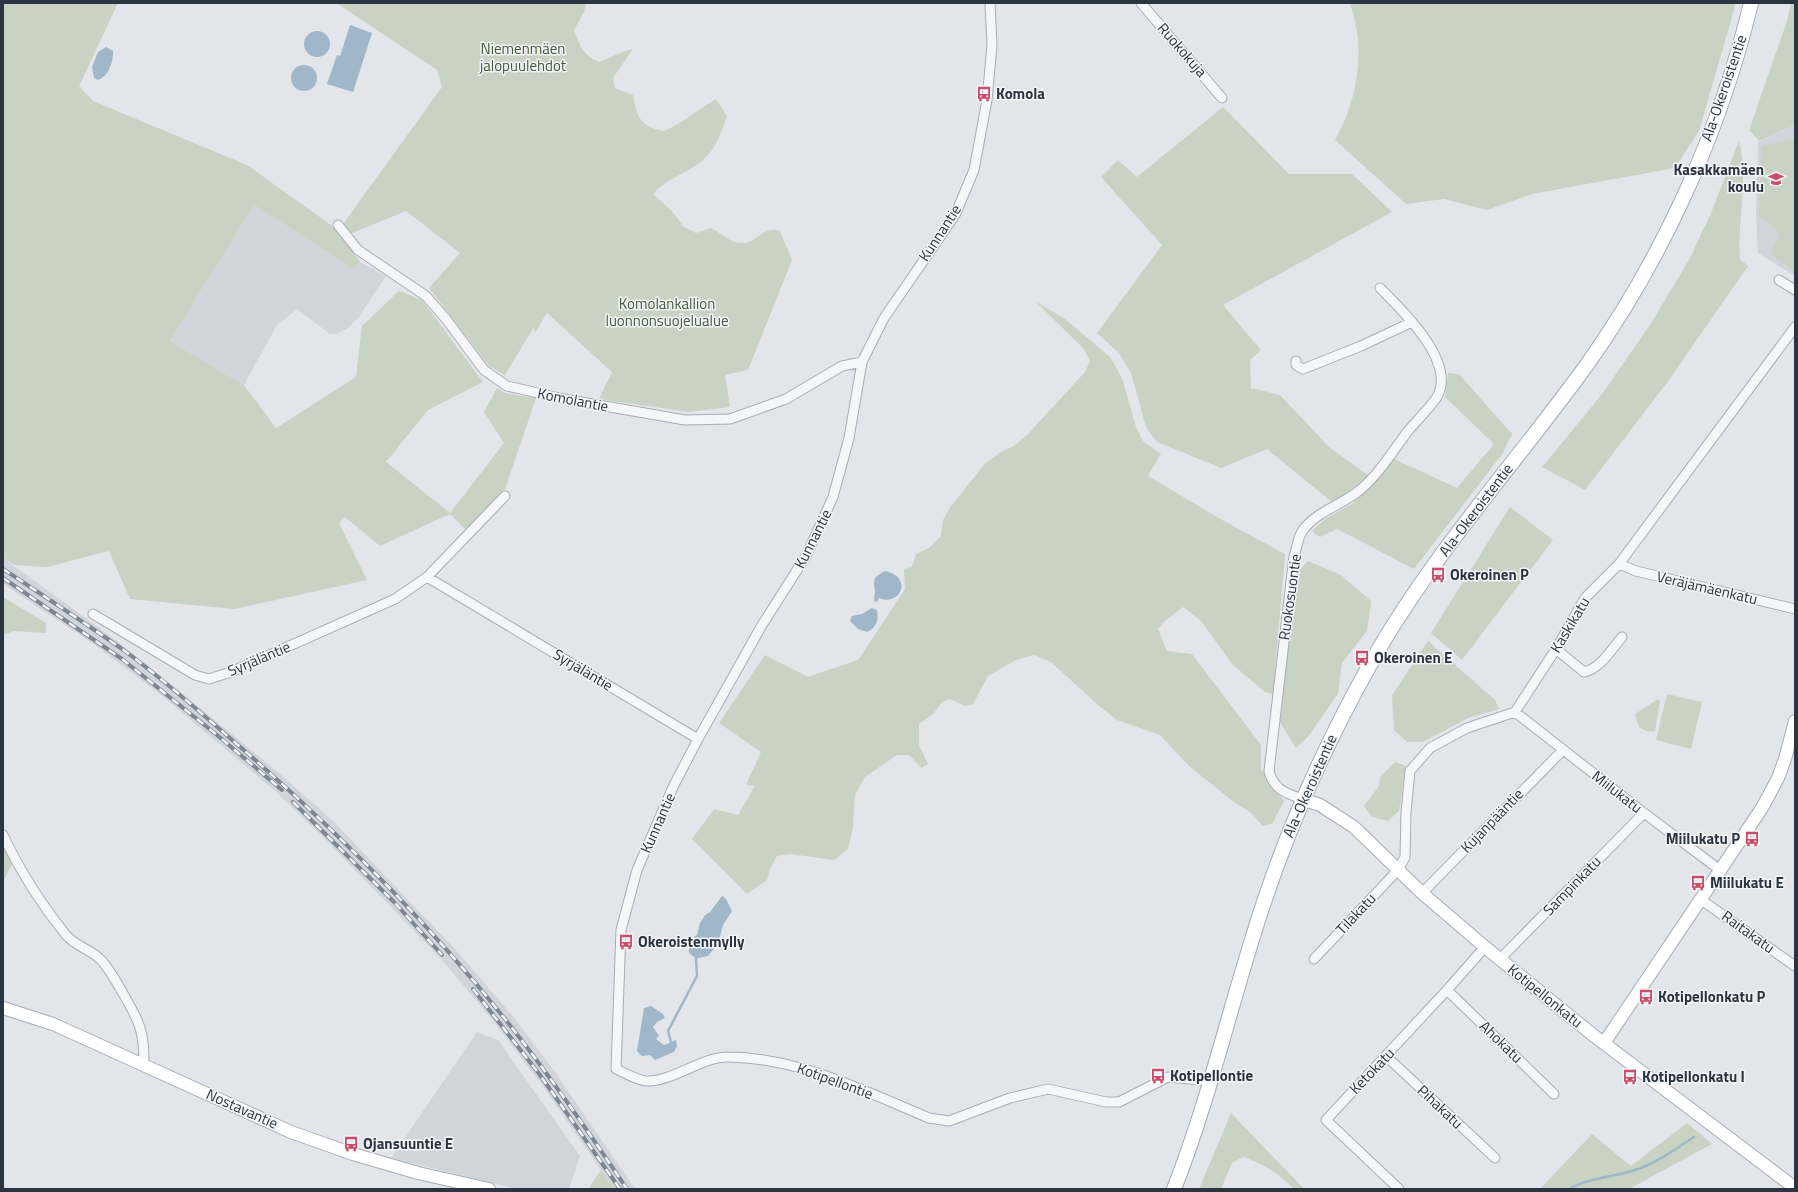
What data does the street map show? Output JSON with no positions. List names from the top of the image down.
{
  "streets": {
    "main road": ["Ala-Okeroistentie"],
    "street": [
      "Ruokokuja",
      "Kunnantie",
      "Komolantie",
      "Veräjämäenkatu",
      "Ruokosuontie",
      "Kaskikatu",
      "Syrjäläntie",
      "Miilukatu",
      "Kujanpääntie",
      "Sampinkatu",
      "Tilakatu",
      "Raitakatu",
      "Kotipellonkatu",
      "Ahokatu",
      "Ketokatu",
      "Kotipellontie",
      "Pihakatu",
      "Nostavantie"
    ]
  },
  "crossings": [
    ["Ala-Okeroistentie", "Ruokosuontie"],
    ["Ala-Okeroistentie", "Kotipellonkatu"],
    ["Ala-Okeroistentie", "Kotipellontie"],
    ["Kunnantie", "Komolantie"],
    ["Kunnantie", "Syrjäläntie"],
    ["Kunnantie", "Kotipellontie"],
    ["Veräjämäenkatu", "Kaskikatu"],
    ["Ruokosuontie", "Kotipellonkatu"],
    ["Kaskikatu", "Miilukatu"],
    ["Miilukatu", "Kujanpääntie"],
    ["Miilukatu", "Sampinkatu"],
    ["Kujanpääntie", "Kotipellonkatu"],
    ["Sampinkatu", "Kotipellonkatu"],
    ["Tilakatu", "Kotipellonkatu"],
    ["Kotipellonkatu", "Ketokatu"],
    ["Ahokatu", "Ketokatu"],
    ["Ketokatu", "Pihakatu"]
  ],
  "parks": ["Niemenmäen jalopuulehdot", "Komolankallion luonnonsuojelualue"],
  "places": {
    "bus stop": [
      "Komola",
      "Okeroinen P",
      "Okeroinen E",
      "Miilukatu P",
      "Miilukatu E",
      "Okeroistenmylly",
      "Kotipellonkatu P",
      "Kotipellontie",
      "Kotipellonkatu I",
      "Ojansuuntie E"
    ],
    "school or university": ["Kasakkamäen koulu"]
  }
}
